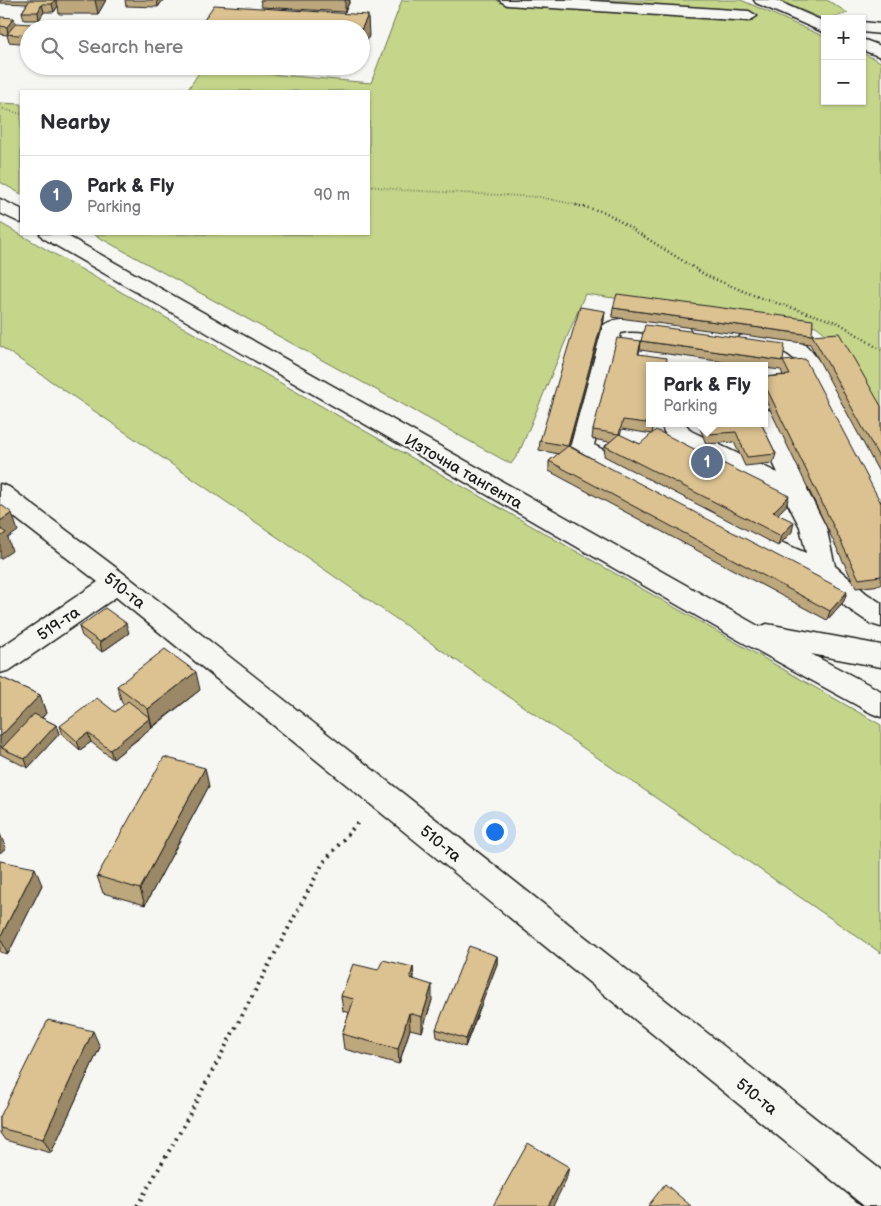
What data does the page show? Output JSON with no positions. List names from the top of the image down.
{
  "streets": {
    "street": ["Източна тангента", "510-та", "519-та"]
  },
  "crossings": [
    ["510-та", "519-та"]
  ],
  "page": {
    "map_buttons": ["+", "−"],
    "search": "Search here",
    "heading": "Nearby",
    "list": [
      {
        "mark": "1",
        "name": "Park & Fly",
        "note": "Parking",
        "value": "90 m"
      }
    ],
    "popup": ["Park & Fly", "Parking"],
    "pins": "1"
  }
}
